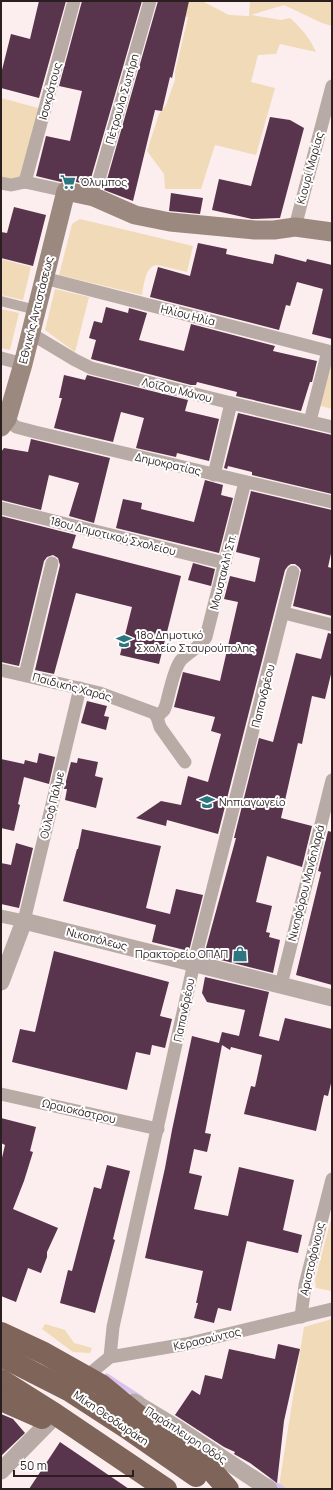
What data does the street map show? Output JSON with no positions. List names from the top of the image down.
{
  "streets": {
    "highway": ["Μίκη Θεοδωράκη"],
    "main road": ["Εθνικής Αντιστάσεως"],
    "street": [
      "Ισοκράτους",
      "Πέτρουλα Σωτήρη",
      "Κιουρί Μαρίας",
      "Ηλίου Ηλία",
      "Λοΐζου Μάνου",
      "Δημοκρατίας",
      "18ου Δημοτικού Σχολείου",
      "Μουστακλή Σπ.",
      "Παιδικής Χαράς",
      "Παπανδρέου",
      "Ούλοφ Πάλμε",
      "Νικηφόρου Μανδηλαρά",
      "Νικοπόλεως",
      "Ωραιοκάστρου",
      "Αριστοφάνoυς",
      "Κερασούντος",
      "Παράπλευρη Οδός"
    ]
  },
  "crossings": [
    ["Εθνικής Αντιστάσεως", "Ηλίου Ηλία"],
    ["Εθνικής Αντιστάσεως", "Λοΐζου Μάνου"],
    ["Εθνικής Αντιστάσεως", "Δημοκρατίας"],
    ["Δημοκρατίας", "Μουστακλή Σπ."],
    ["18ου Δημοτικού Σχολείου", "Μουστακλή Σπ."],
    ["Μουστακλή Σπ.", "Παιδικής Χαράς"],
    ["Παιδικής Χαράς", "Ούλοφ Πάλμε"],
    ["Παπανδρέου", "Νικοπόλεως"],
    ["Παπανδρέου", "Ωραιοκάστρου"],
    ["Παπανδρέου", "Κερασούντος"],
    ["Ούλοφ Πάλμε", "Νικοπόλεως"],
    ["Νικηφόρου Μανδηλαρά", "Νικοπόλεως"],
    ["Αριστοφάνoυς", "Κερασούντος"],
    ["Κερασούντος", "Παράπλευρη Οδός"]
  ],
  "places": {
    "supermarket": ["Όλυμπος"],
    "school or university": ["18ο Δημοτικό Σχολείο Σταυρούπολης", "Νηπιαγωγείο"],
    "shop": ["Πρακτορείο ΟΠΑΠ"]
  },
  "scale_bar": "50 m"
}
